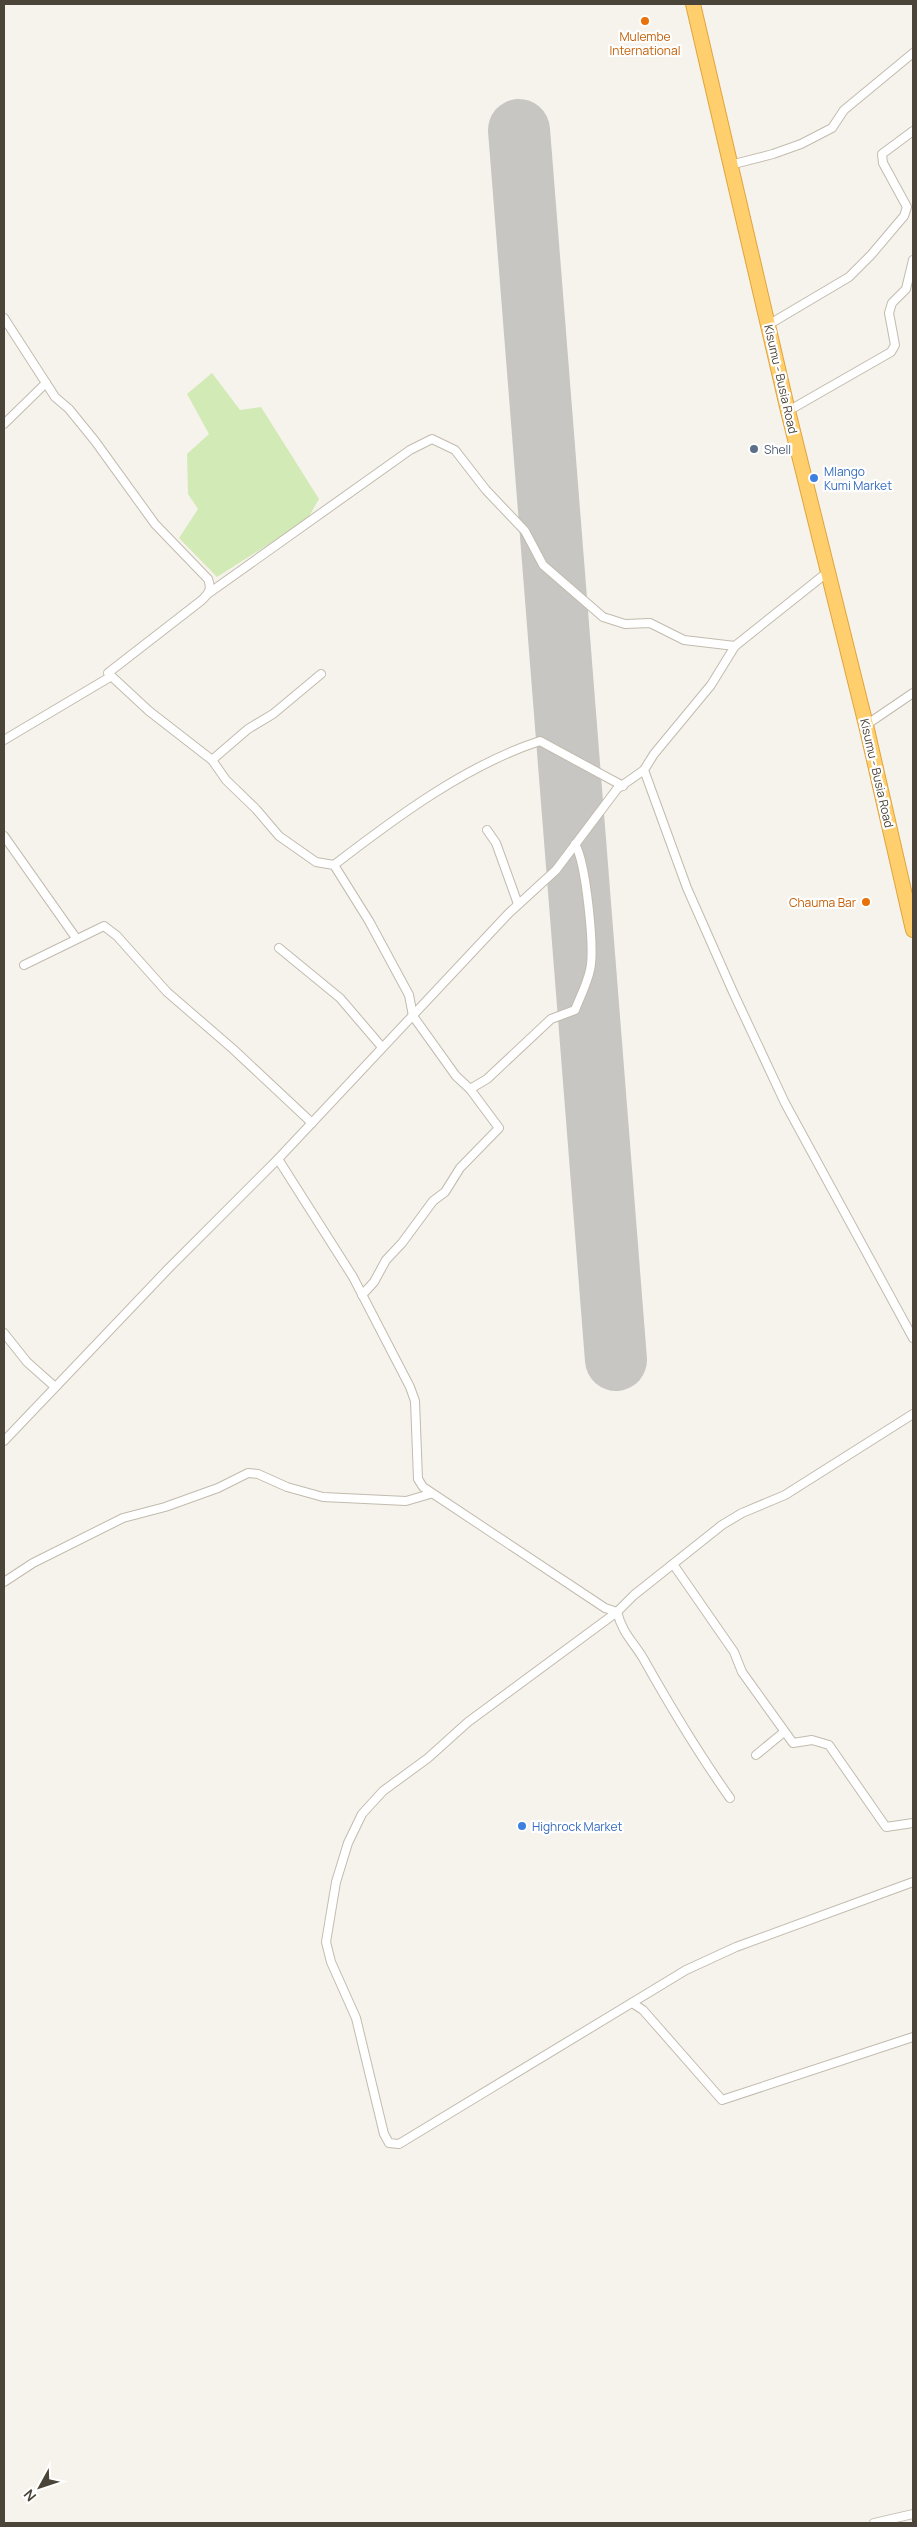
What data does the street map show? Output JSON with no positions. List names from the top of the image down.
{
  "streets": {
    "highway": ["Kisumu - Busia Road"]
  },
  "places": [
    "Mulembe International",
    "Shell",
    "Mlango Kumi Market",
    "Chauma Bar",
    "Highrock Market"
  ],
  "north": "bottom left"
}
